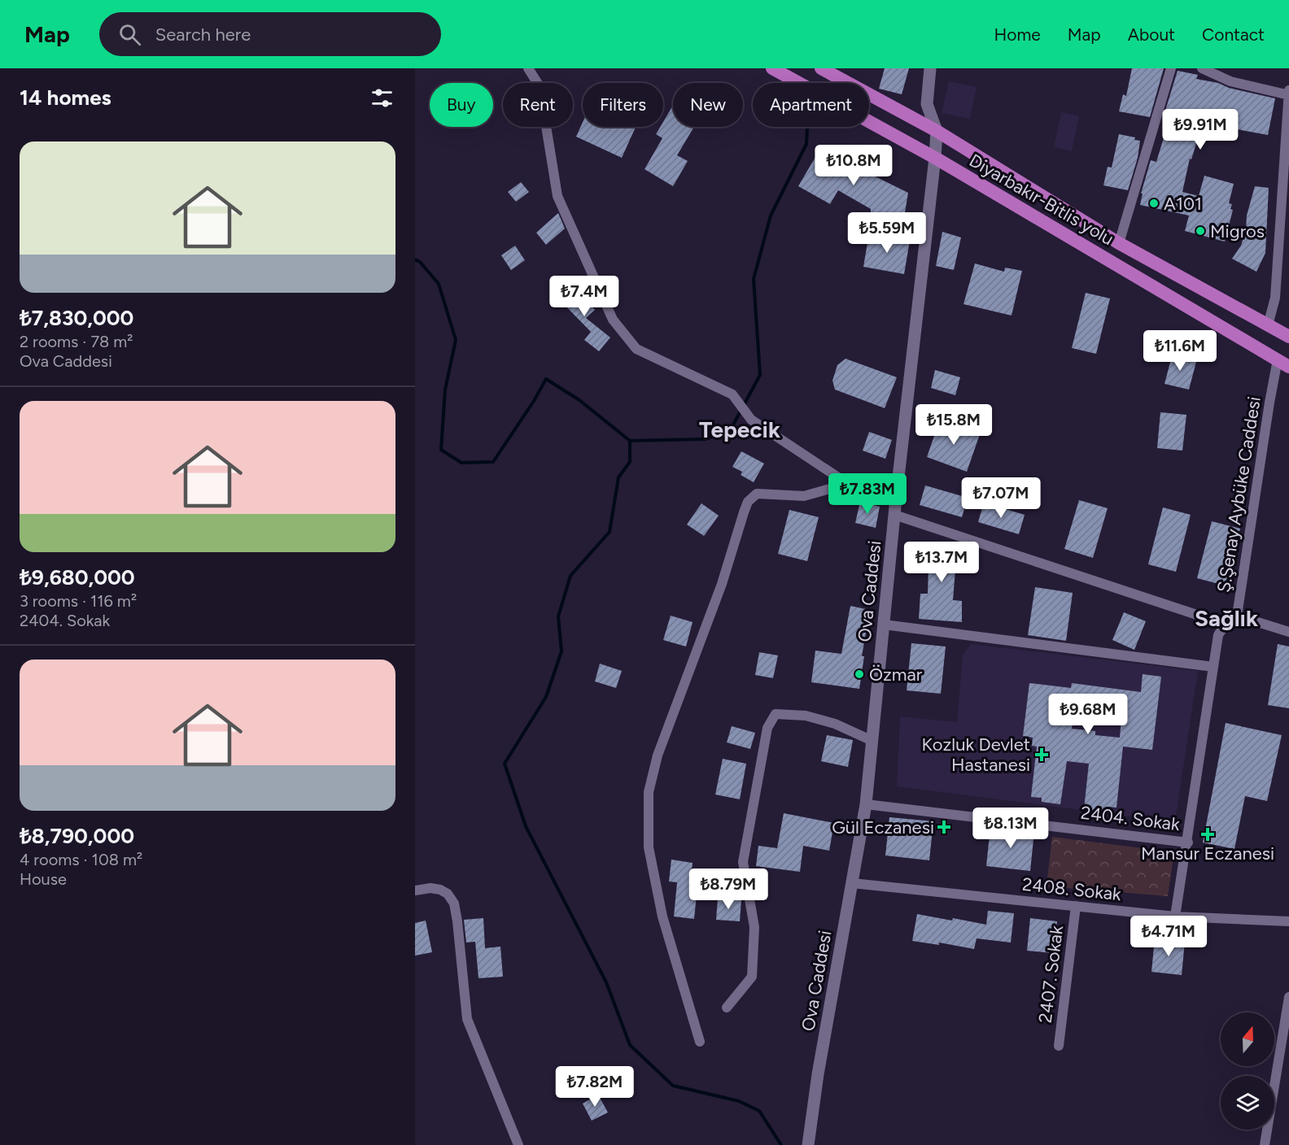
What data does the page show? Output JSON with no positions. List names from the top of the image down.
{
  "streets": {
    "highway": ["Diyarbakır-Bitlis yolu"],
    "street": [
      "Ş.Şenay Aybüke Caddesi",
      "Ova Caddesi",
      "2404. Sokak",
      "2408. Sokak",
      "2407. Sokak"
    ]
  },
  "crossings": [
    ["Diyarbakır-Bitlis yolu", "Ş.Şenay Aybüke Caddesi"],
    ["Diyarbakır-Bitlis yolu", "Ova Caddesi"],
    ["Ş.Şenay Aybüke Caddesi", "2404. Sokak"],
    ["Ş.Şenay Aybüke Caddesi", "2408. Sokak"],
    ["Ova Caddesi", "2404. Sokak"],
    ["Ova Caddesi", "2408. Sokak"],
    ["2408. Sokak", "2407. Sokak"]
  ],
  "districts": ["Tepecik", "Sağlık"],
  "places": {
    "other": ["A101", "Migros", "Özmar"],
    "health": ["Kozluk Devlet Hastanesi", "Gül Eczanesi", "Mansur Eczanesi"]
  },
  "north": "top",
  "page": {
    "header": "Map",
    "search": "Search here",
    "nav": [
      "Home",
      "Map",
      "About",
      "Contact"
    ],
    "heading": "14 homes",
    "chip": [
      "Buy",
      "Rent",
      "Filters",
      "New",
      "Apartment"
    ],
    "price": [
      "₺9.91M",
      "₺10.8M",
      "₺5.59M",
      "₺7.4M",
      "₺11.6M",
      "₺15.8M",
      "₺7.83M",
      "₺7.07M",
      "₺13.7M",
      "₺9.68M",
      "₺8.13M",
      "₺8.79M",
      "₺4.71M",
      "₺7.82M"
    ],
    "list": [
      {
        "name": "₺7,830,000",
        "note": "2 rooms · 78 m² · Ova Caddesi"
      },
      {
        "name": "₺9,680,000",
        "note": "3 rooms · 116 m² · 2404. Sokak"
      },
      {
        "name": "₺8,790,000",
        "note": "4 rooms · 108 m² · House"
      }
    ]
  }
}
